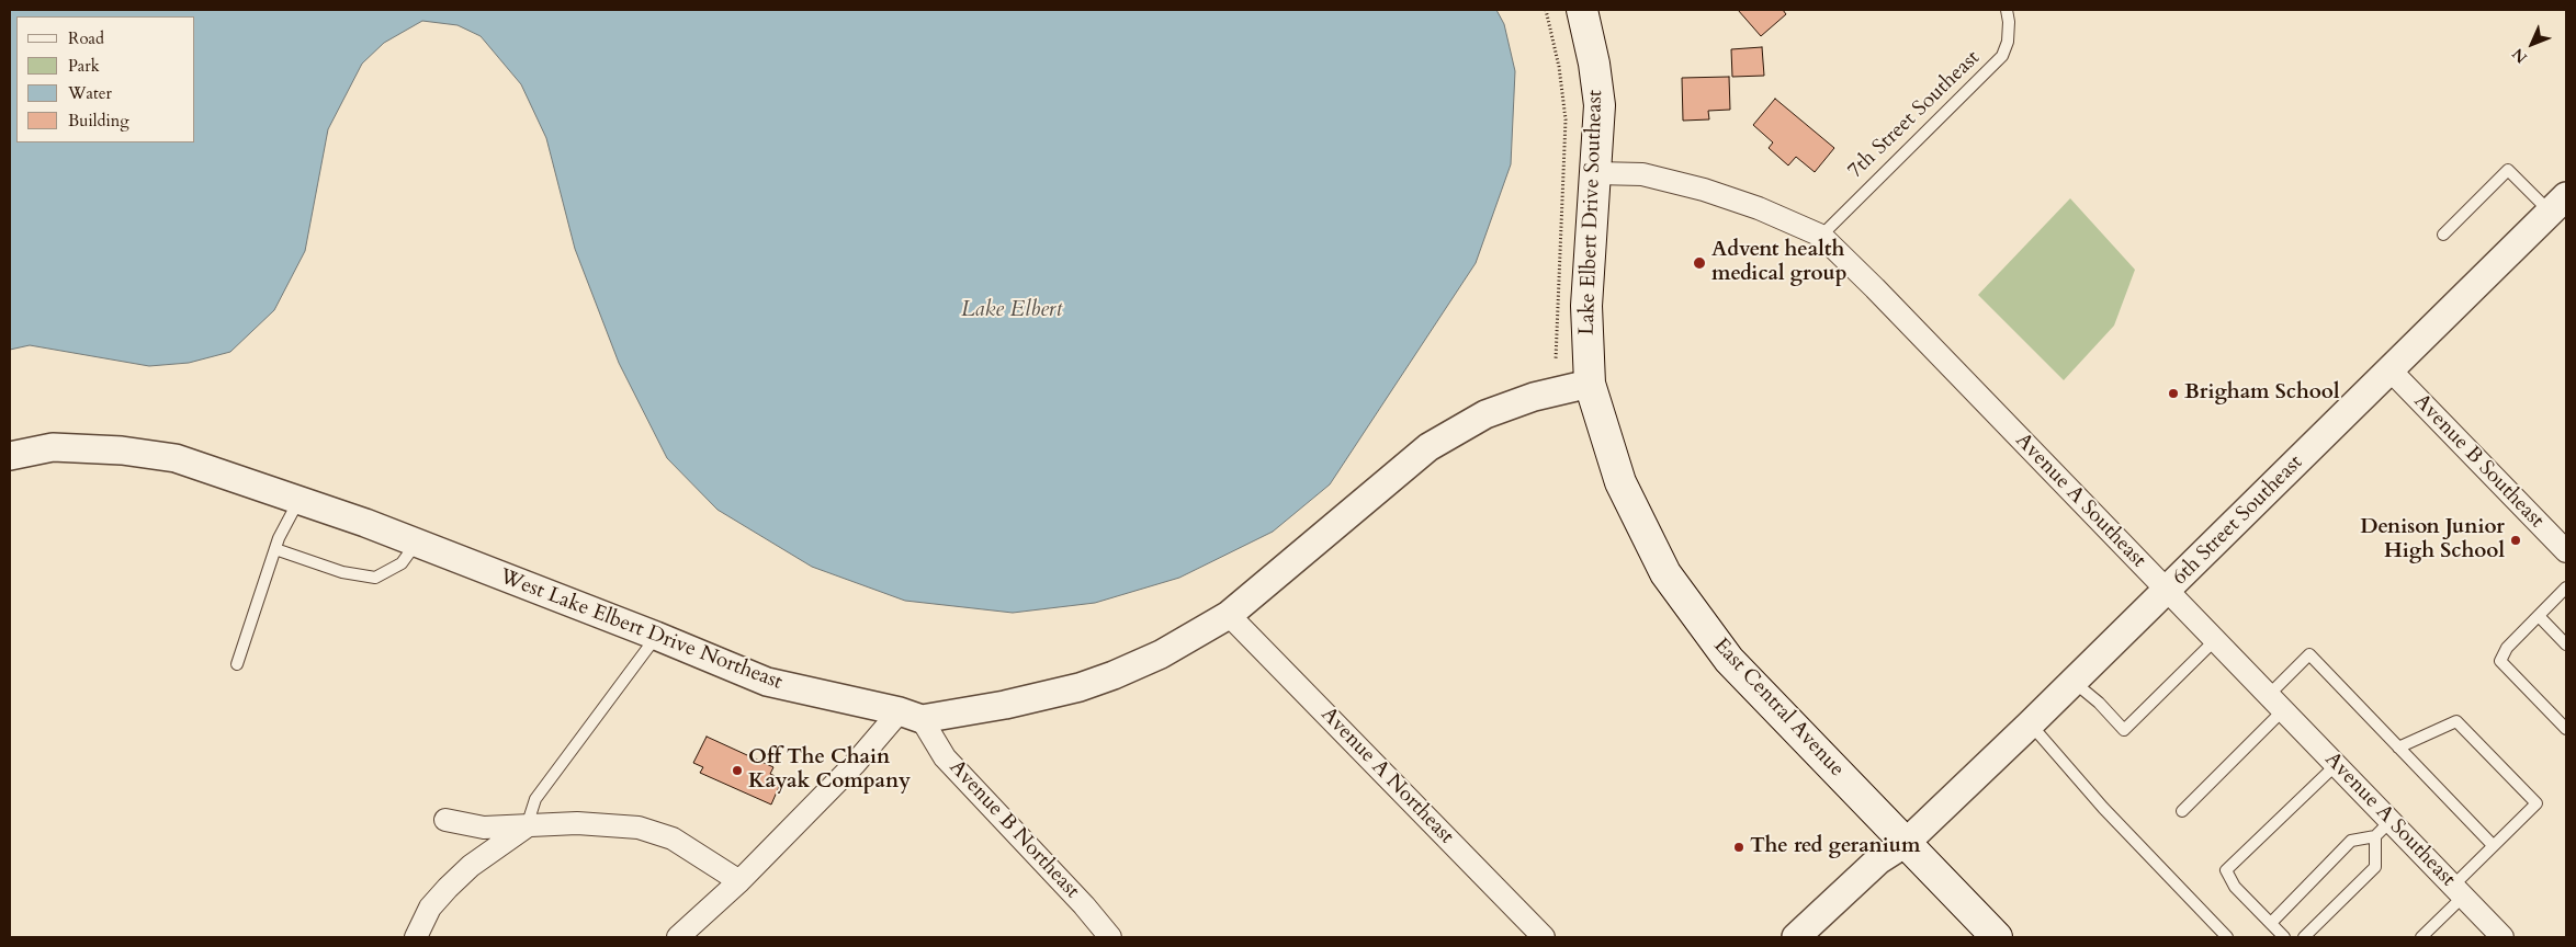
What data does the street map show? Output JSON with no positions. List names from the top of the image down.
{
  "streets": {
    "main road": ["Lake Elbert Drive Southeast", "East Central Avenue"],
    "street": [
      "Avenue B Southeast",
      "Avenue A Southeast",
      "6th Street Southeast",
      "West Lake Elbert Drive Northeast",
      "Avenue A Northeast",
      "Avenue B Northeast"
    ],
    "lane": ["7th Street Southeast"]
  },
  "crossings": [
    ["7th Street Southeast", "Avenue A Southeast"],
    ["Lake Elbert Drive Southeast", "Avenue A Southeast"],
    ["Lake Elbert Drive Southeast", "West Lake Elbert Drive Northeast"],
    ["Lake Elbert Drive Southeast", "East Central Avenue"],
    ["Avenue B Southeast", "6th Street Southeast"],
    ["Avenue A Southeast", "6th Street Southeast"],
    ["6th Street Southeast", "East Central Avenue"],
    ["West Lake Elbert Drive Northeast", "East Central Avenue"],
    ["West Lake Elbert Drive Northeast", "Avenue A Northeast"],
    ["West Lake Elbert Drive Northeast", "Avenue B Northeast"]
  ],
  "water": ["Lake Elbert"],
  "places": [
    "Advent health medical group",
    "Brigham School",
    "Denison Junior High School",
    "Off The Chain Kayak Company",
    "The red geranium"
  ],
  "legend": [
    "Road",
    "Park",
    "Water",
    "Building"
  ],
  "north": "bottom left"
}
